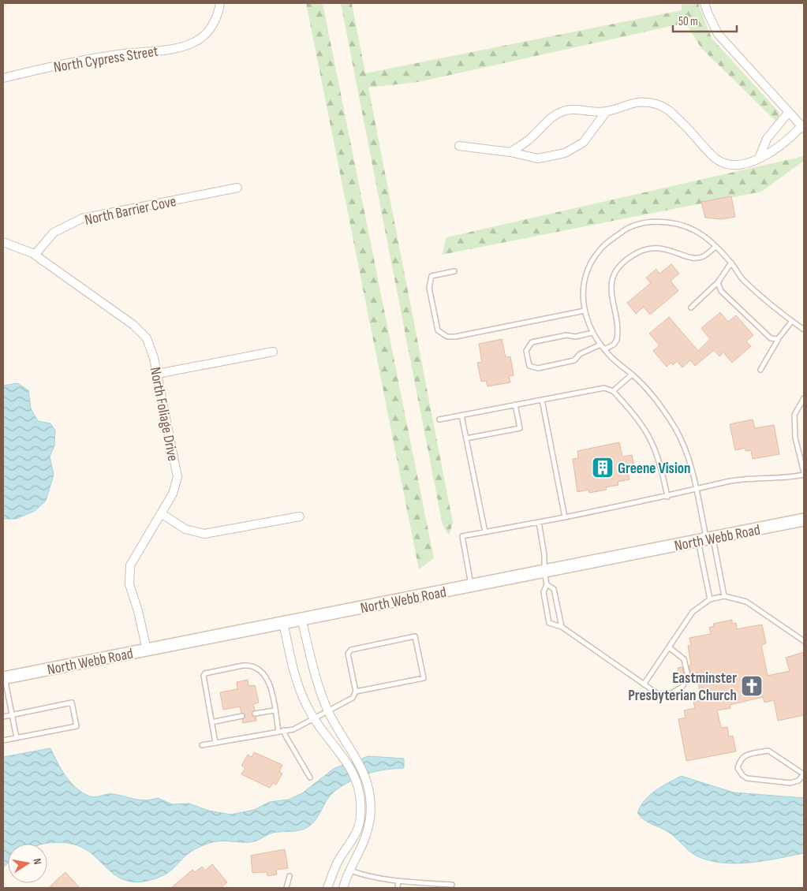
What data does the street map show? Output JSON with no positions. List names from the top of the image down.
{
  "streets": {
    "main road": ["North Webb Road"],
    "street": ["North Cypress Street", "North Barrier Cove", "North Foliage Drive"]
  },
  "crossings": [
    ["North Barrier Cove", "North Foliage Drive"],
    ["North Foliage Drive", "North Webb Road"]
  ],
  "places": {
    "building": ["Greene Vision"],
    "church": ["Eastminster Presbyterian Church"]
  },
  "scale_bar": "50 m",
  "north": "right"
}
